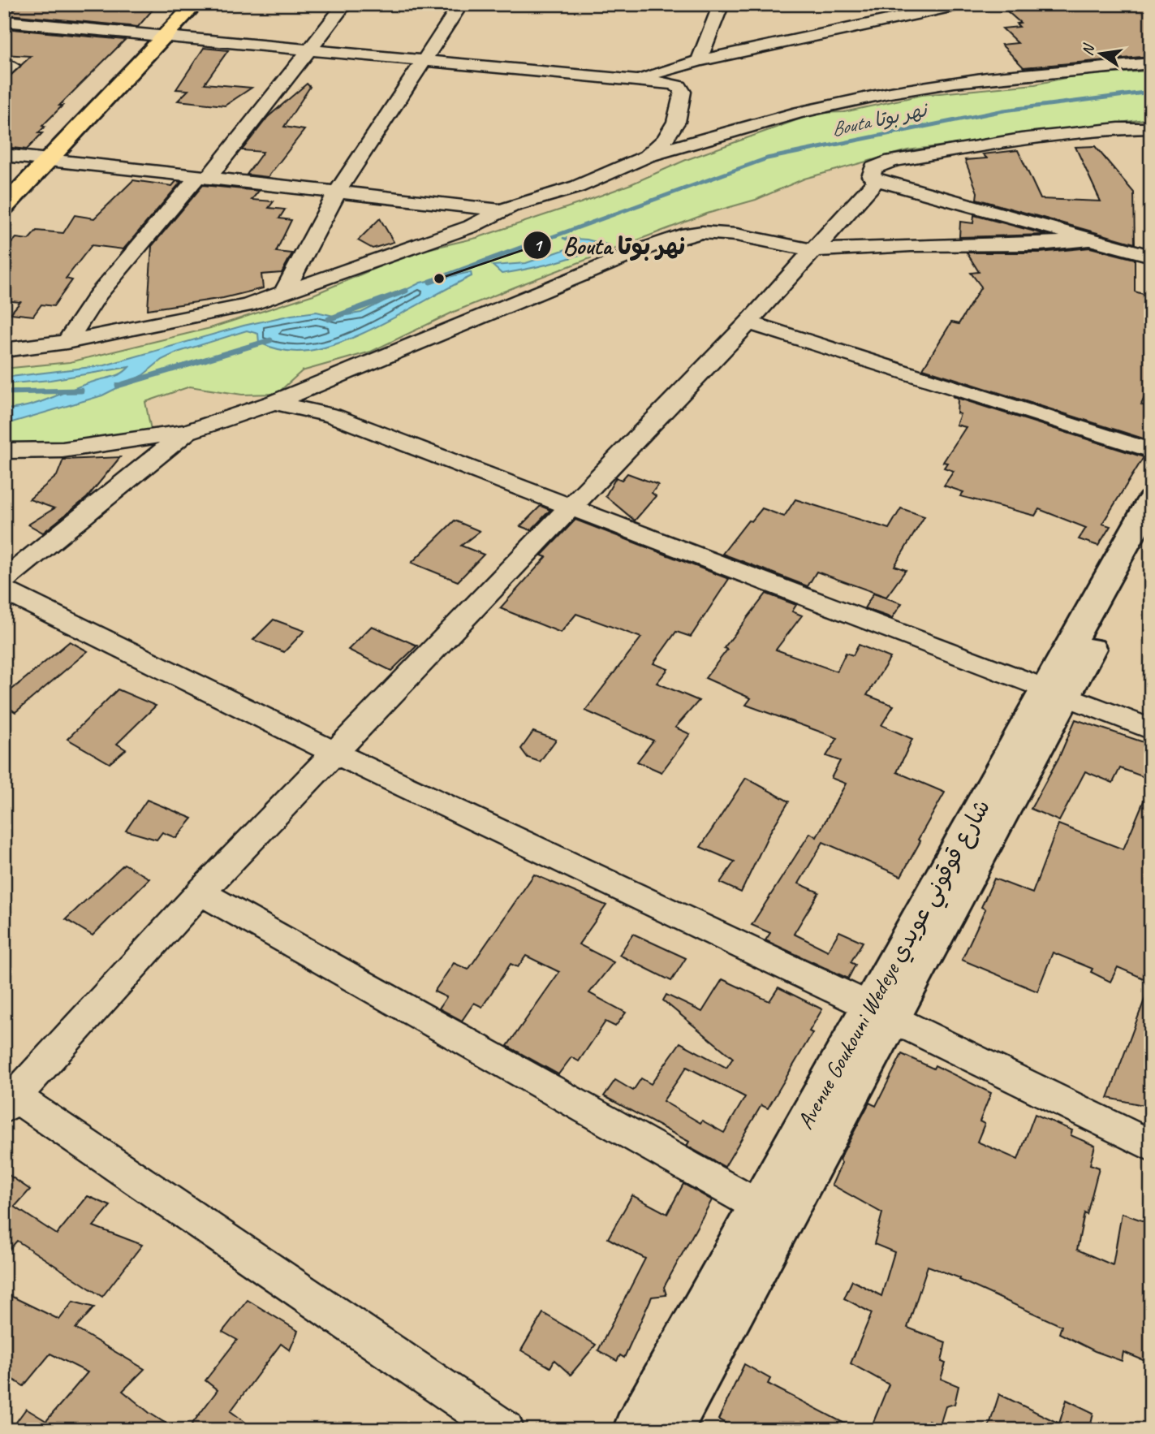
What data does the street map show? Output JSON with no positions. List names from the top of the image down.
{
  "streets": {
    "street": ["Avenue Goukouni Wedeye شارع قوقوني عويدي"]
  },
  "water": ["Bouta نهر بوتا"],
  "places": ["Bouta نهر بوتا"],
  "north": "left"
}
